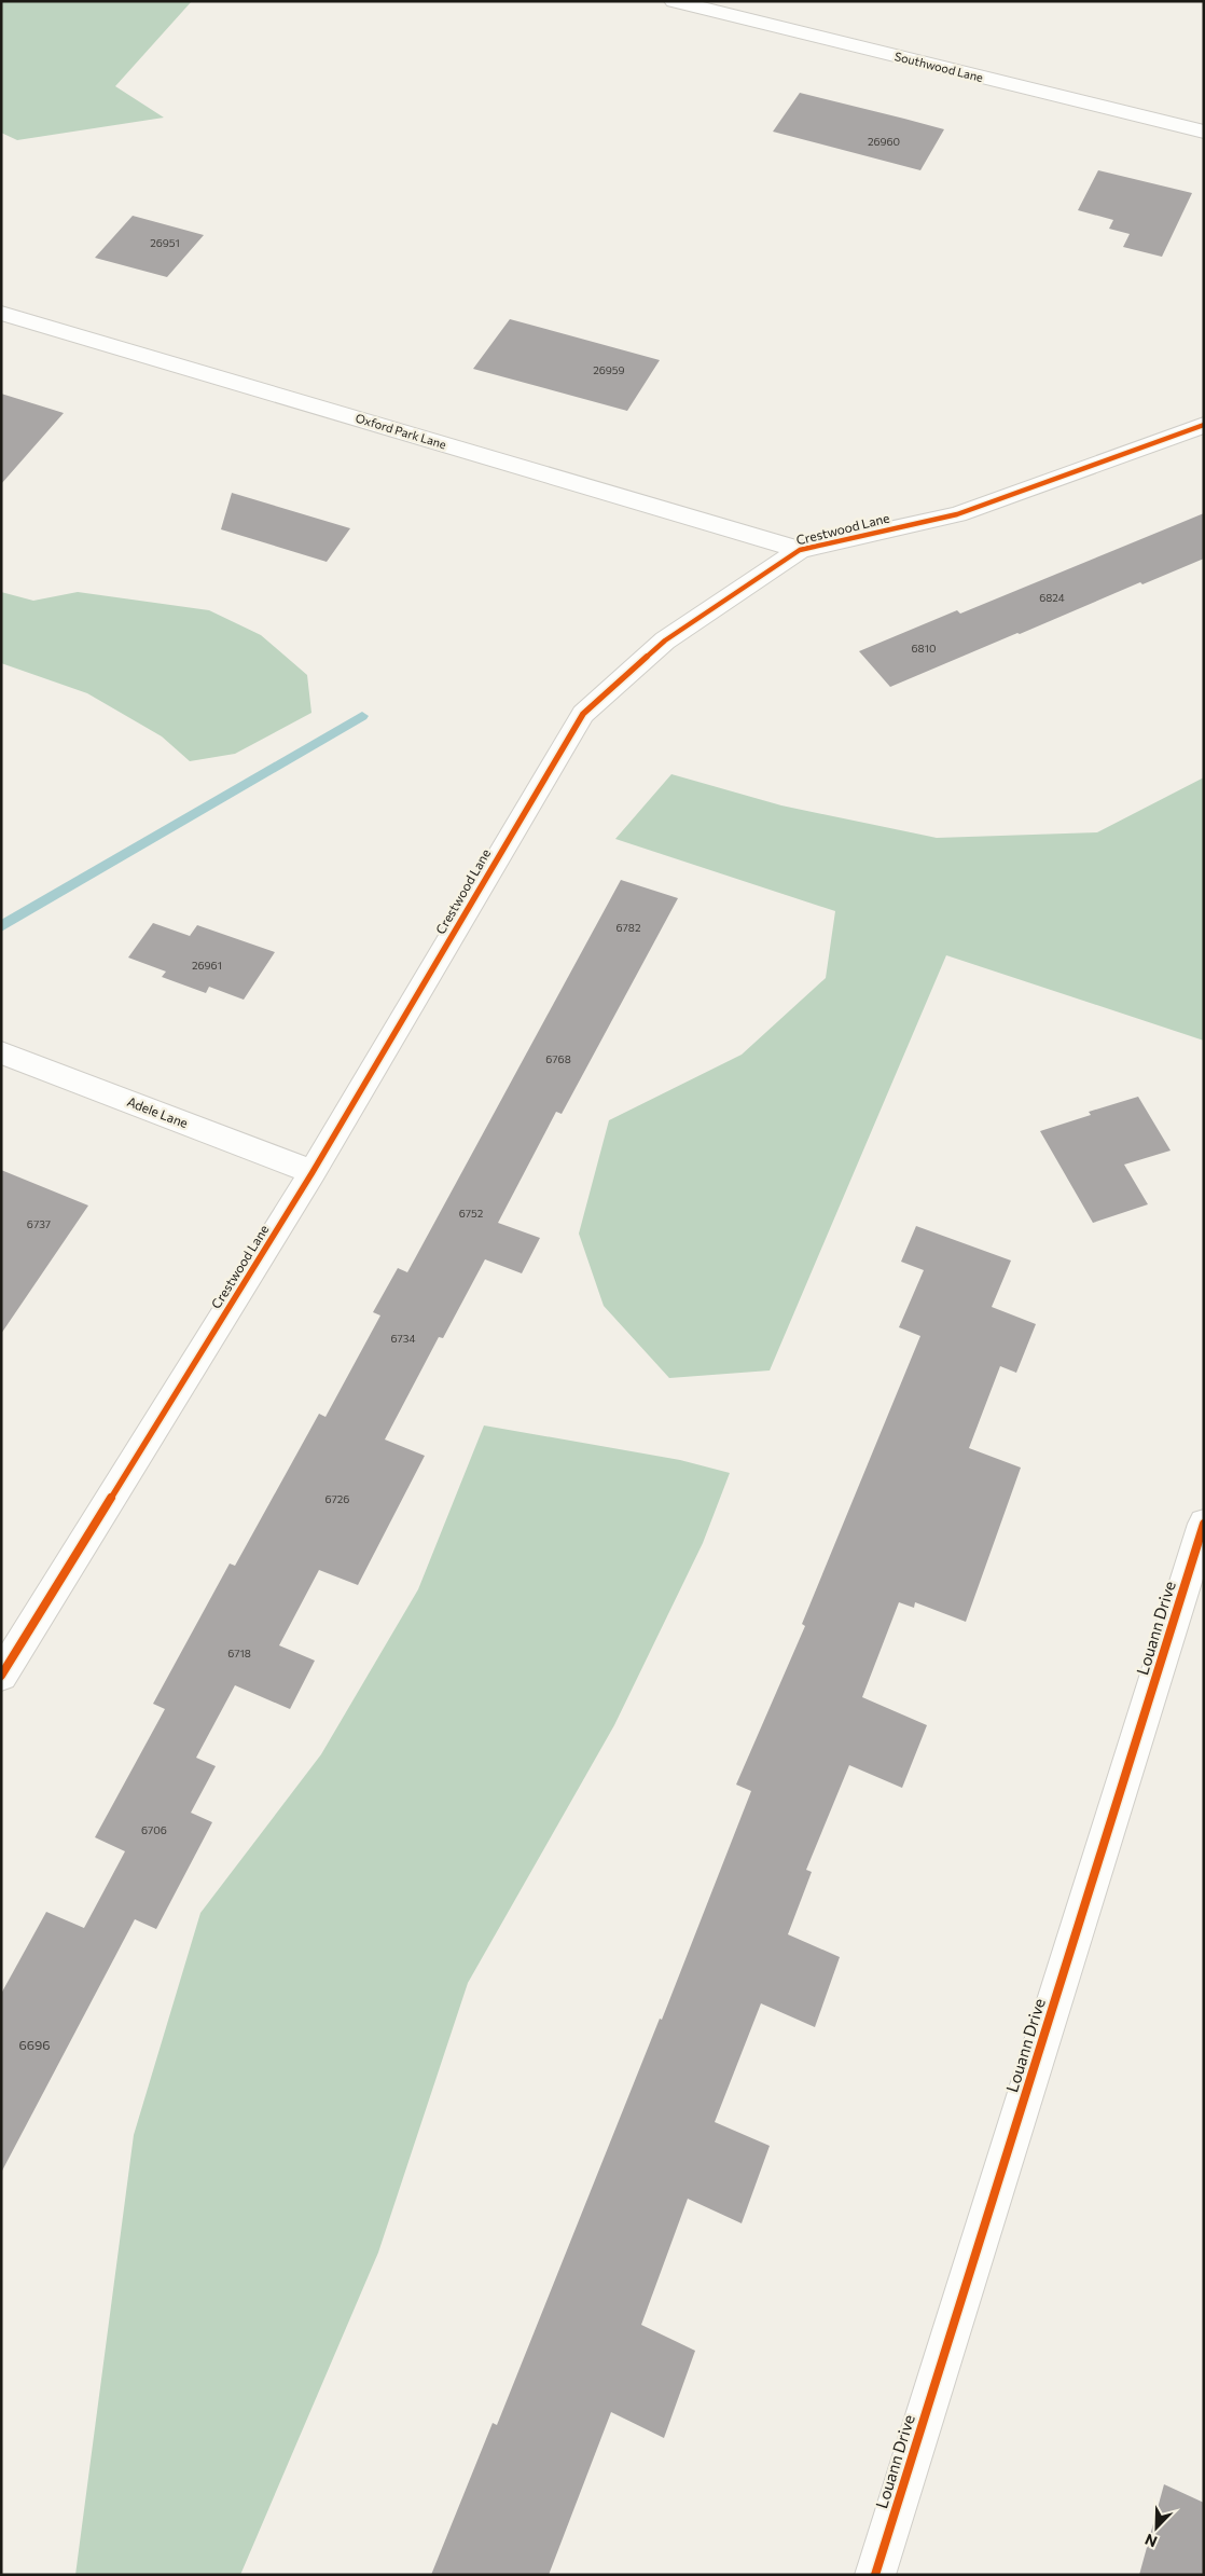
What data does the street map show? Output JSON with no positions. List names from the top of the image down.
{
  "streets": {
    "street": [
      "Southwood Lane",
      "Oxford Park Lane",
      "Crestwood Lane",
      "Adele Lane",
      "Louann Drive"
    ]
  },
  "crossings": [
    ["Oxford Park Lane", "Crestwood Lane"],
    ["Crestwood Lane", "Adele Lane"]
  ],
  "house_numbers": [
    "26960",
    "26951",
    "26959",
    "6824",
    "6810",
    "6782",
    "26961",
    "6768",
    "6752",
    "6737",
    "6734",
    "6726",
    "6718",
    "6706",
    "6696"
  ],
  "north": "bottom left"
}
